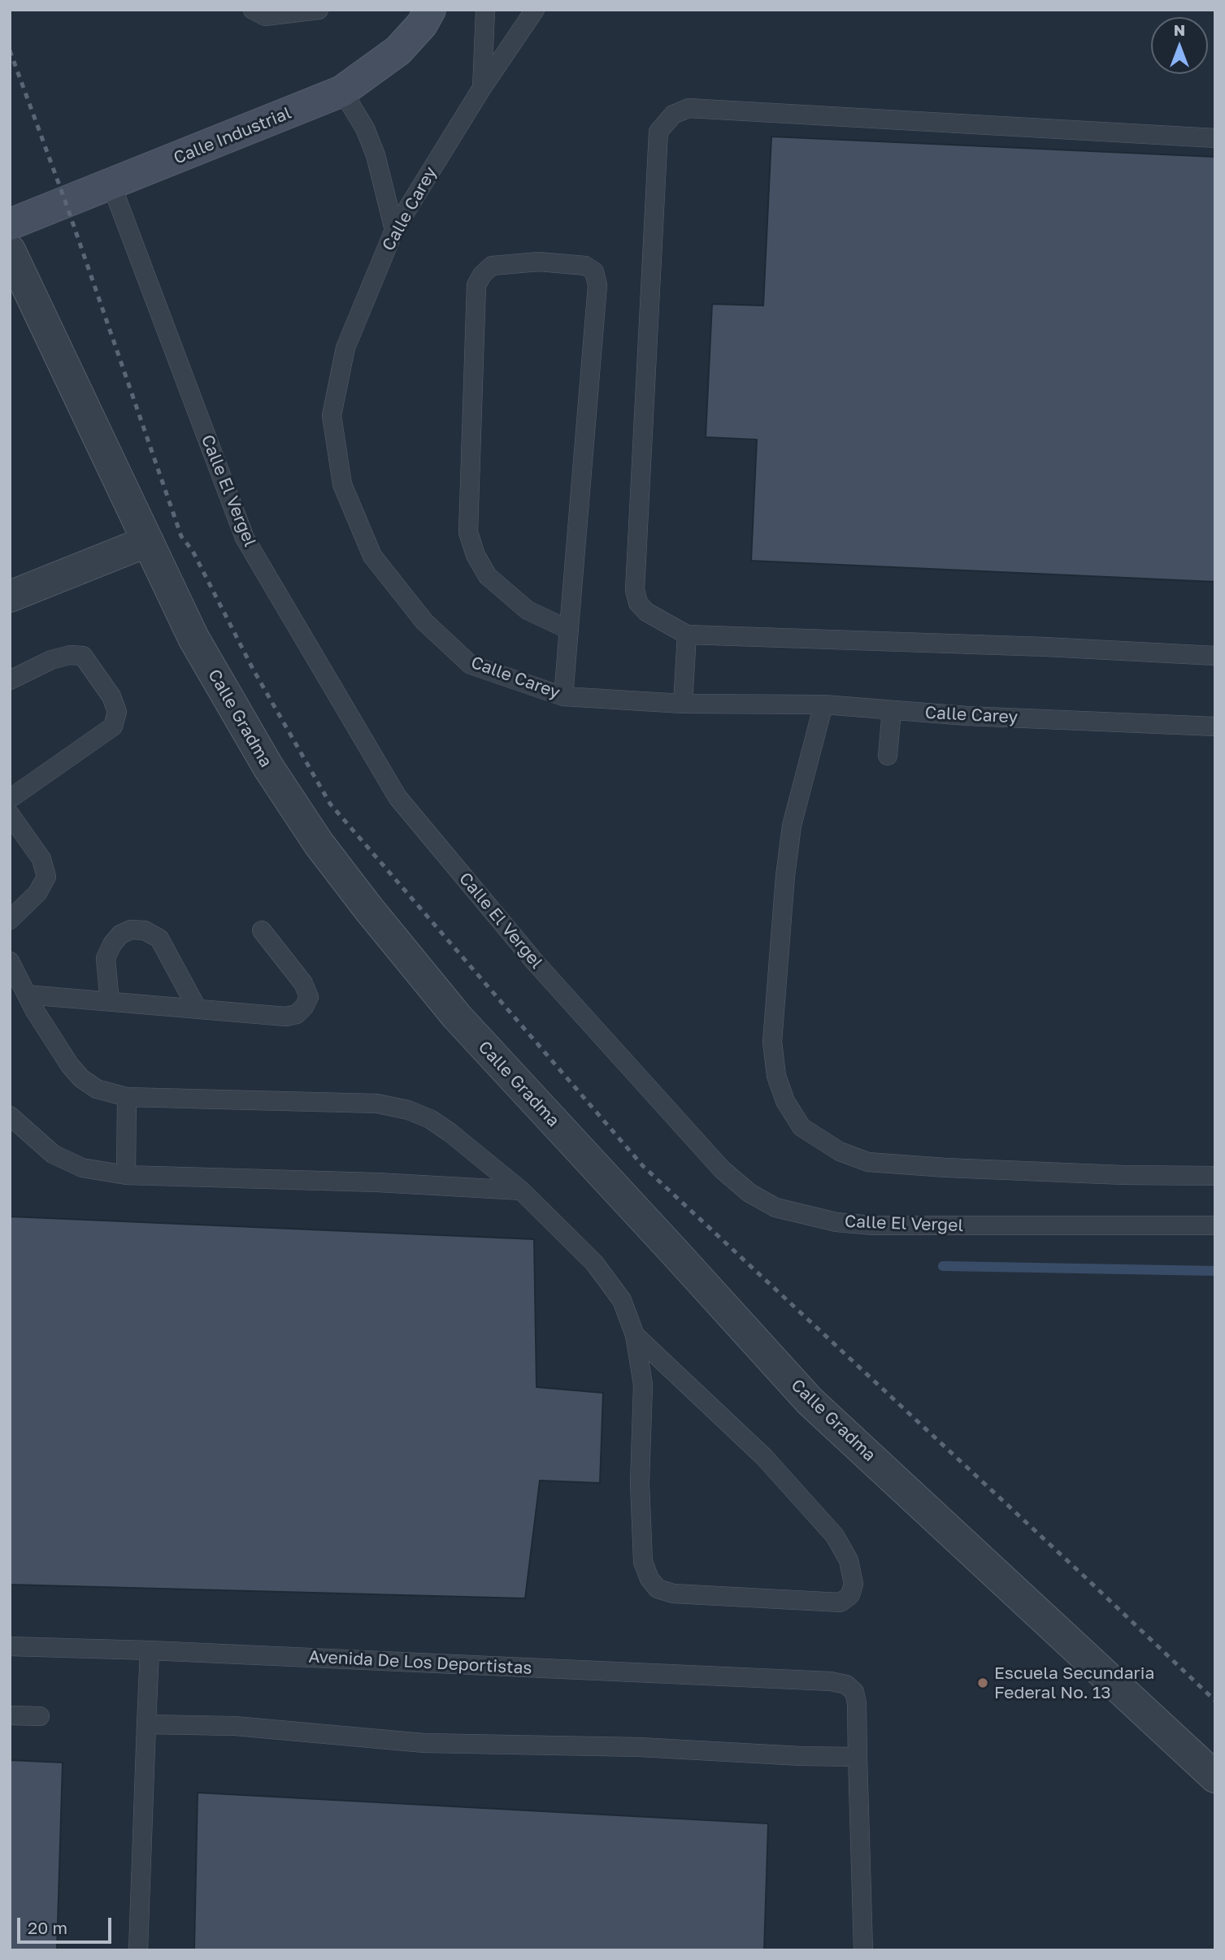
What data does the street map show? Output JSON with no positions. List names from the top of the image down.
{
  "streets": {
    "main road": ["Calle Industrial"],
    "street": ["Calle Gradma"],
    "lane": ["Calle Carey", "Calle El Vergel", "Avenida De Los Deportistas"]
  },
  "crossings": [
    ["Calle Industrial", "Calle El Vergel"]
  ],
  "places": ["Escuela Secundaria Federal No. 13"],
  "scale_bar": "20 m",
  "north": "top"
}
